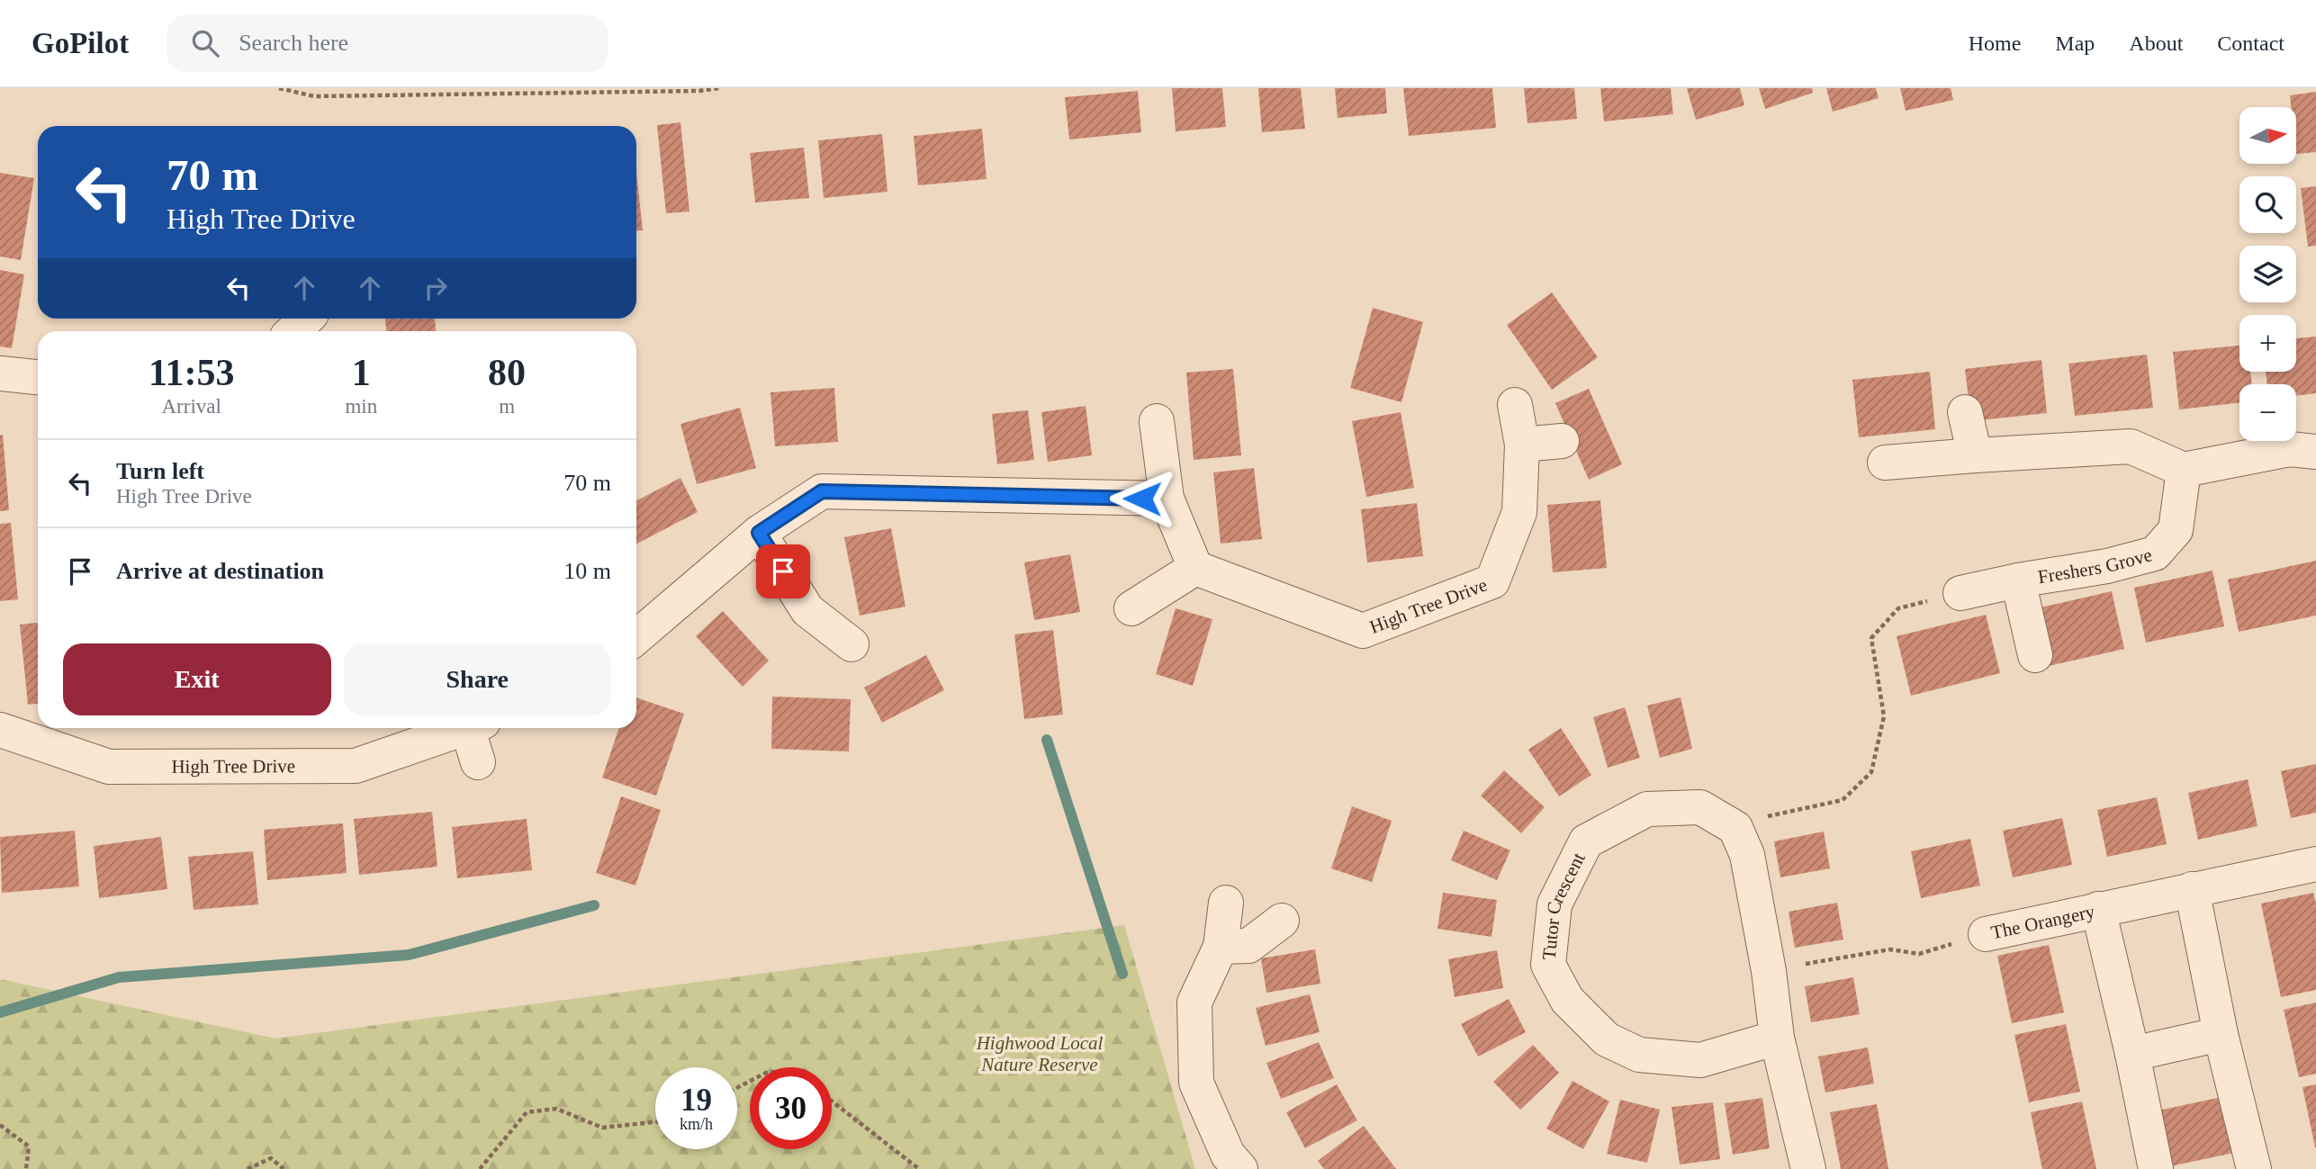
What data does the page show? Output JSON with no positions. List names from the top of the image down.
{
  "streets": {
    "street": [
      "Freshers Grove",
      "High Tree Drive",
      "Tutor Crescent",
      "The Orangery"
    ]
  },
  "parks": ["Highwood Local Nature Reserve"],
  "north": "right",
  "page": {
    "header": "GoPilot",
    "search": "Search here",
    "nav": [
      "Home",
      "Map",
      "About",
      "Contact"
    ],
    "map_buttons": ["+", "−"],
    "turn": ["70 m", "High Tree Drive"],
    "eta": [
      "11:53",
      "Arrival",
      "1",
      "min",
      "80",
      "m"
    ],
    "list": [
      {
        "name": "Turn left",
        "note": "High Tree Drive",
        "value": "70 m"
      },
      {
        "name": "Arrive at destination",
        "value": "10 m"
      }
    ],
    "buttons": ["Exit", "Share"],
    "speed": "19 km/h",
    "limit": "30"
  }
}
